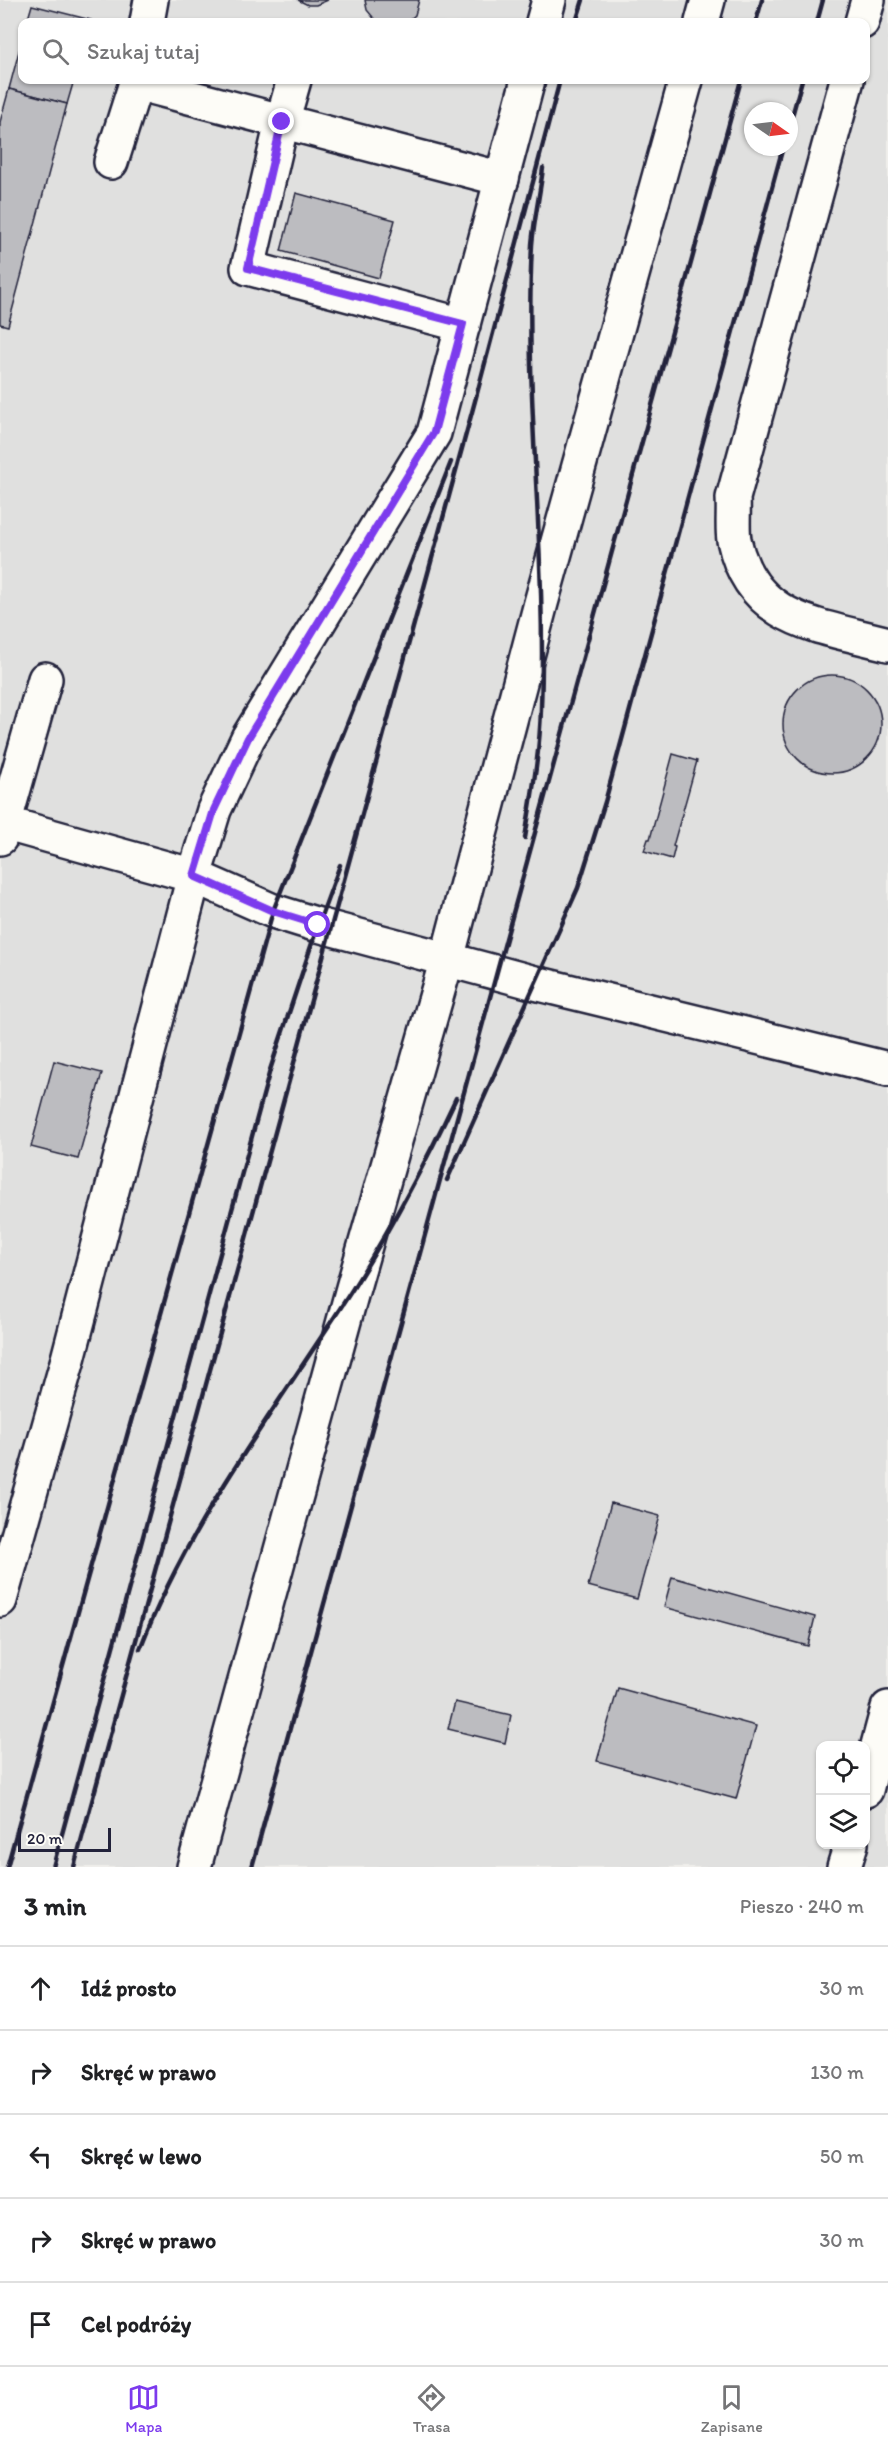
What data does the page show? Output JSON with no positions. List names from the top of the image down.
{
  "scale_bar": "20 m",
  "north": "right",
  "page": {
    "search": "Szukaj tutaj",
    "scale": "20 m",
    "heading": ["3 min", "Pieszo · 240 m"],
    "list": [
      ["Idź prosto", "30 m"],
      ["Skręć w prawo", "130 m"],
      ["Skręć w lewo", "50 m"],
      ["Skręć w prawo", "30 m"],
      "Cel podróży"
    ],
    "nav": ["Mapa", "Trasa", "Zapisane"]
  }
}
